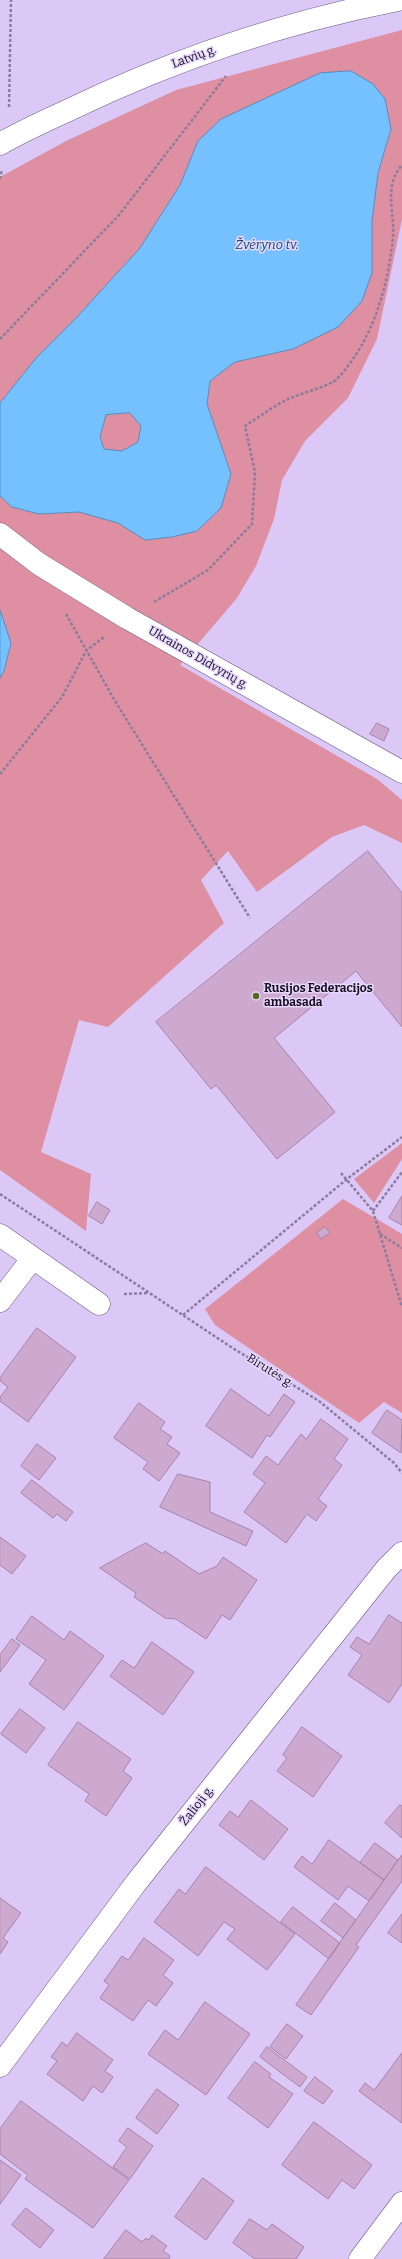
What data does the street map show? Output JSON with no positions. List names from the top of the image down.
{
  "streets": {
    "street": ["Latvių g.", "Ukrainos Didvyrių g.", "Žalioji g."],
    "path": ["Birutės g."]
  },
  "water": ["Žvėryno tv."],
  "places": ["Rusijos Federacijos ambasada"]
}
